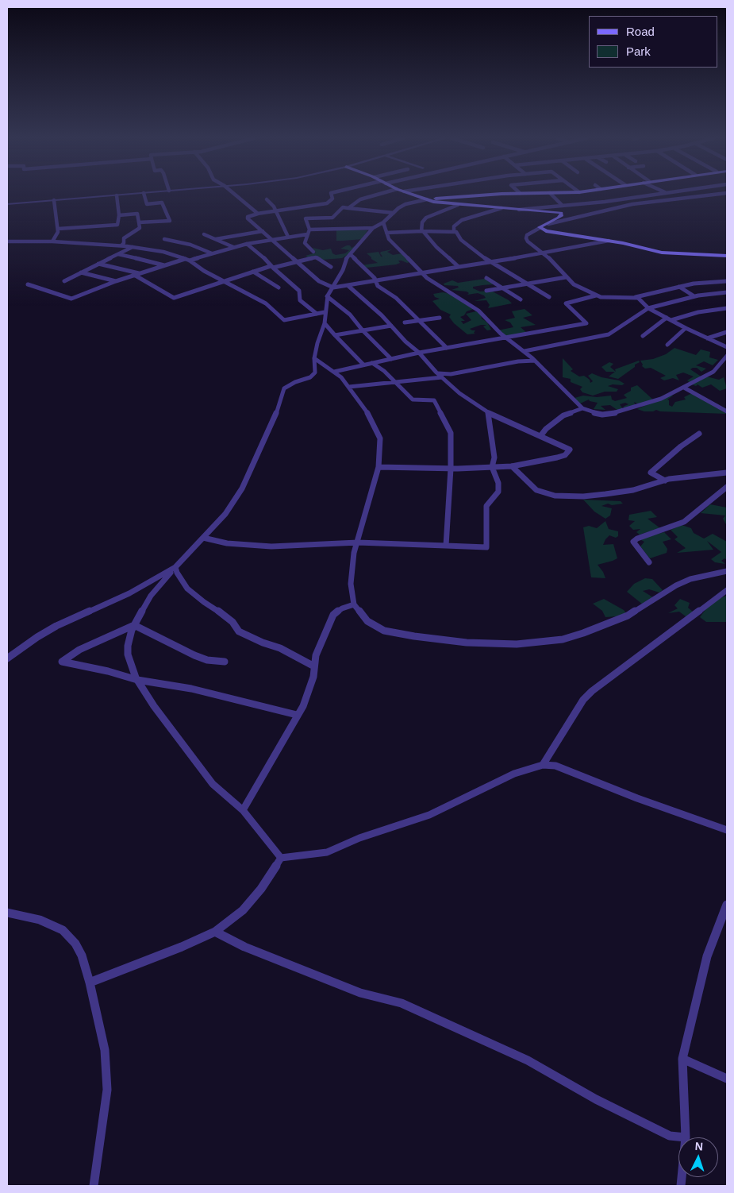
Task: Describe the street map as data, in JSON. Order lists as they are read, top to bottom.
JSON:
{
  "legend": ["Road", "Park"],
  "north": "top"
}
